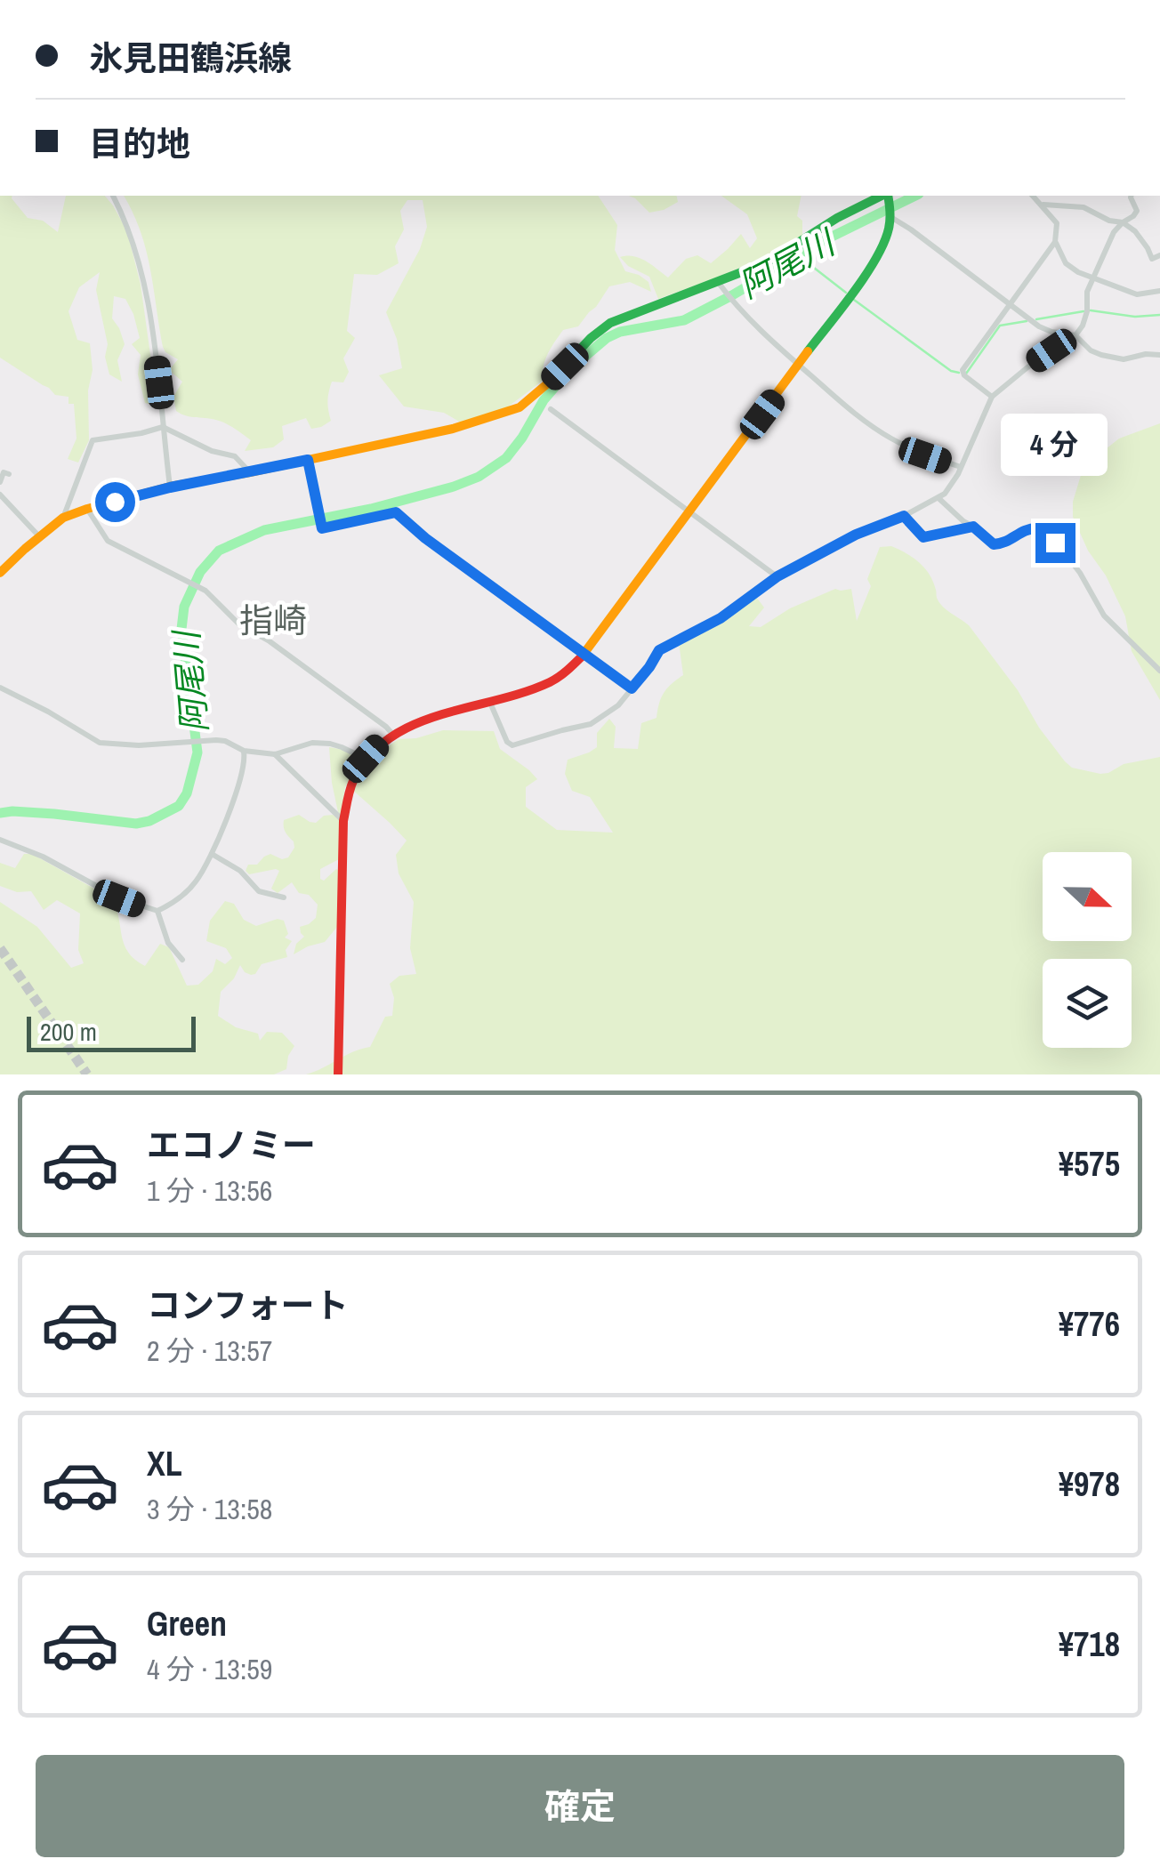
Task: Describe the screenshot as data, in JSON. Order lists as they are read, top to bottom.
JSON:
{
  "districts": ["指崎"],
  "water": ["阿尾川"],
  "scale_bar": "200 m",
  "north": "right",
  "page": {
    "banner": ["氷見田鶴浜線", "目的地"],
    "bubble": "4 分",
    "scale": "200 m",
    "list": [
      {
        "name": "エコノミー",
        "note": "1 分 · 13:56",
        "value": "¥575"
      },
      {
        "name": "コンフォート",
        "note": "2 分 · 13:57",
        "value": "¥776"
      },
      {
        "name": "XL",
        "note": "3 分 · 13:58",
        "value": "¥978"
      },
      {
        "name": "Green",
        "note": "4 分 · 13:59",
        "value": "¥718"
      }
    ],
    "buttons": "確定"
  }
}
